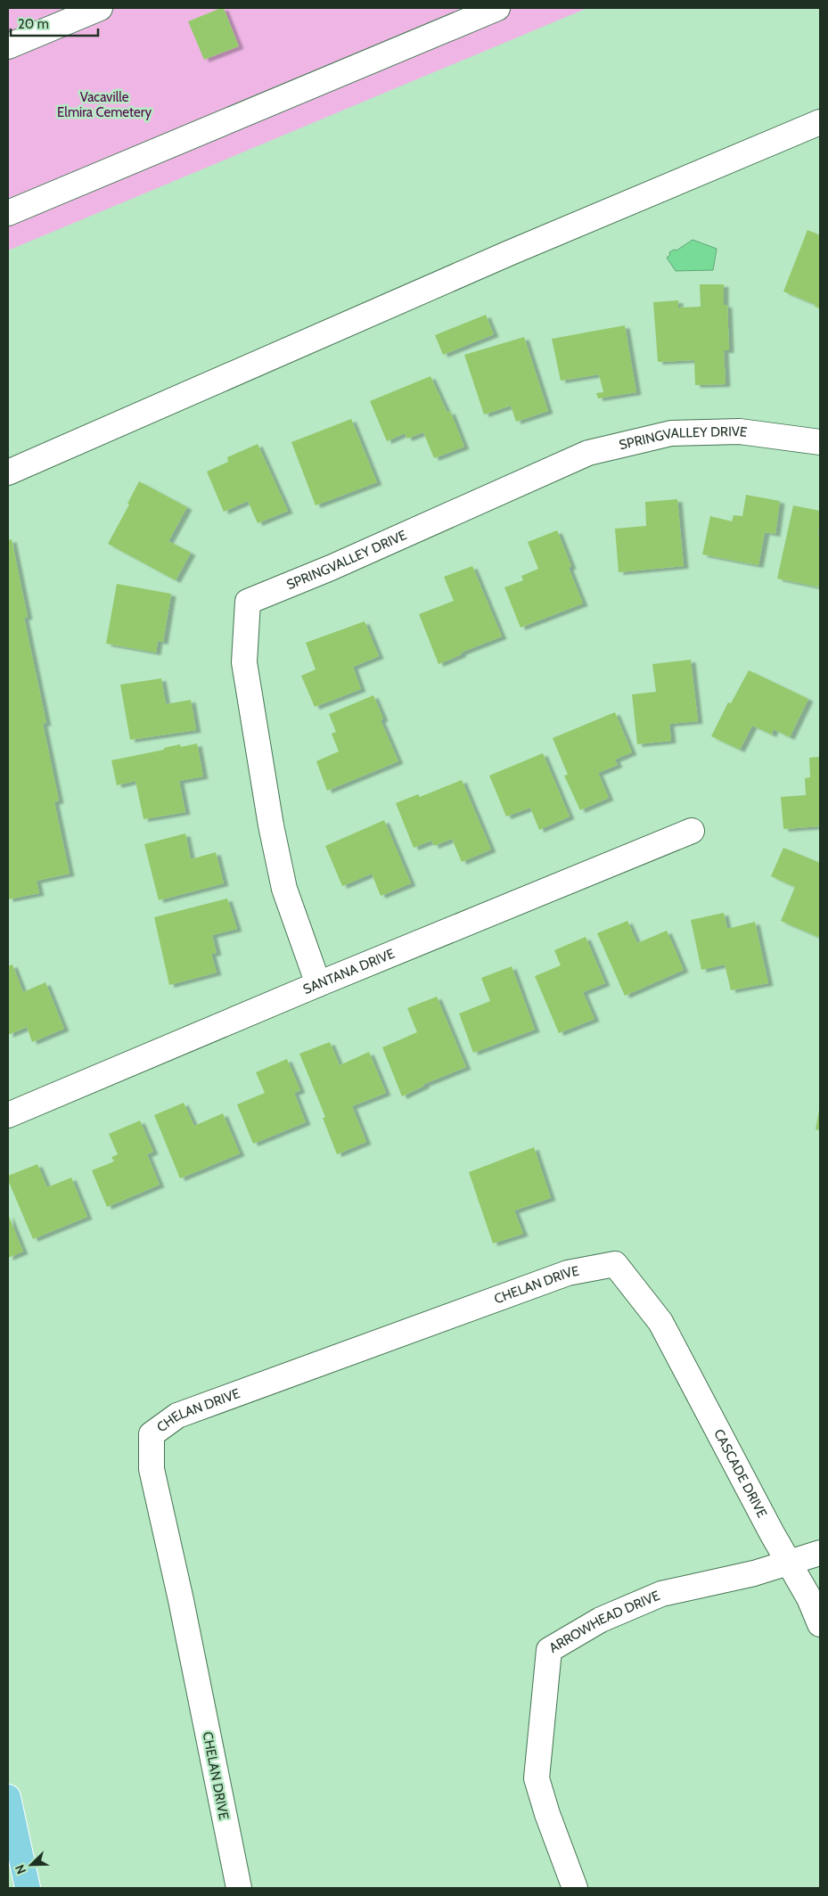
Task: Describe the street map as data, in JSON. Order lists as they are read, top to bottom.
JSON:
{
  "streets": {
    "street": [
      "SPRINGVALLEY DRIVE",
      "SANTANA DRIVE",
      "CHELAN DRIVE",
      "CASCADE DRIVE",
      "ARROWHEAD DRIVE"
    ]
  },
  "crossings": [
    ["SPRINGVALLEY DRIVE", "SANTANA DRIVE"],
    ["CHELAN DRIVE", "CASCADE DRIVE"],
    ["CASCADE DRIVE", "ARROWHEAD DRIVE"]
  ],
  "parks": ["Vacaville Elmira Cemetery"],
  "scale_bar": "20 m",
  "north": "bottom left"
}
